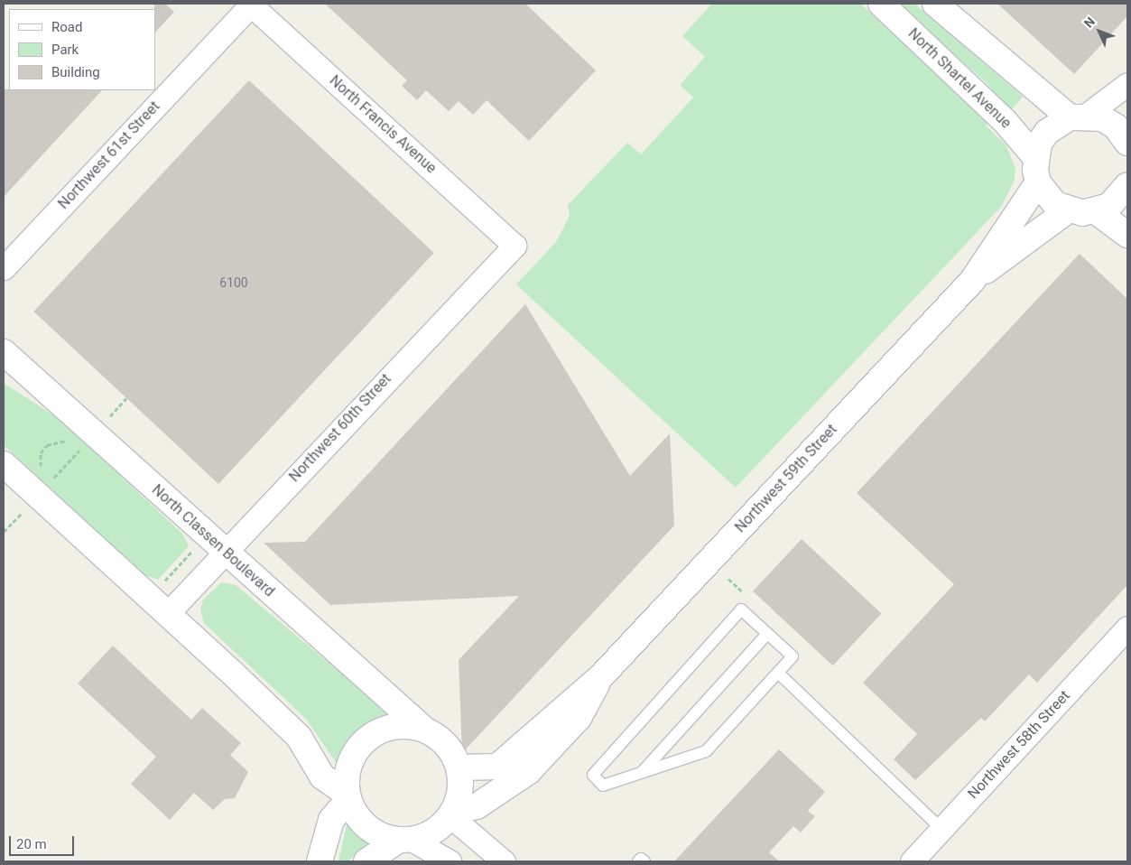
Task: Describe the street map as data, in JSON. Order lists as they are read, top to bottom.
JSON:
{
  "streets": {
    "street": [
      "North Shartel Avenue",
      "North Francis Avenue",
      "Northwest 61st Street",
      "Northwest 60th Street",
      "Northwest 59th Street",
      "North Classen Boulevard",
      "Northwest 58th Street"
    ]
  },
  "crossings": [
    ["North Francis Avenue", "Northwest 61st Street"],
    ["North Francis Avenue", "Northwest 60th Street"],
    ["Northwest 60th Street", "North Classen Boulevard"],
    ["Northwest 59th Street", "North Classen Boulevard"]
  ],
  "house_numbers": ["6100"],
  "legend": ["Road", "Park", "Building"],
  "scale_bar": "20 m",
  "north": "top left"
}
